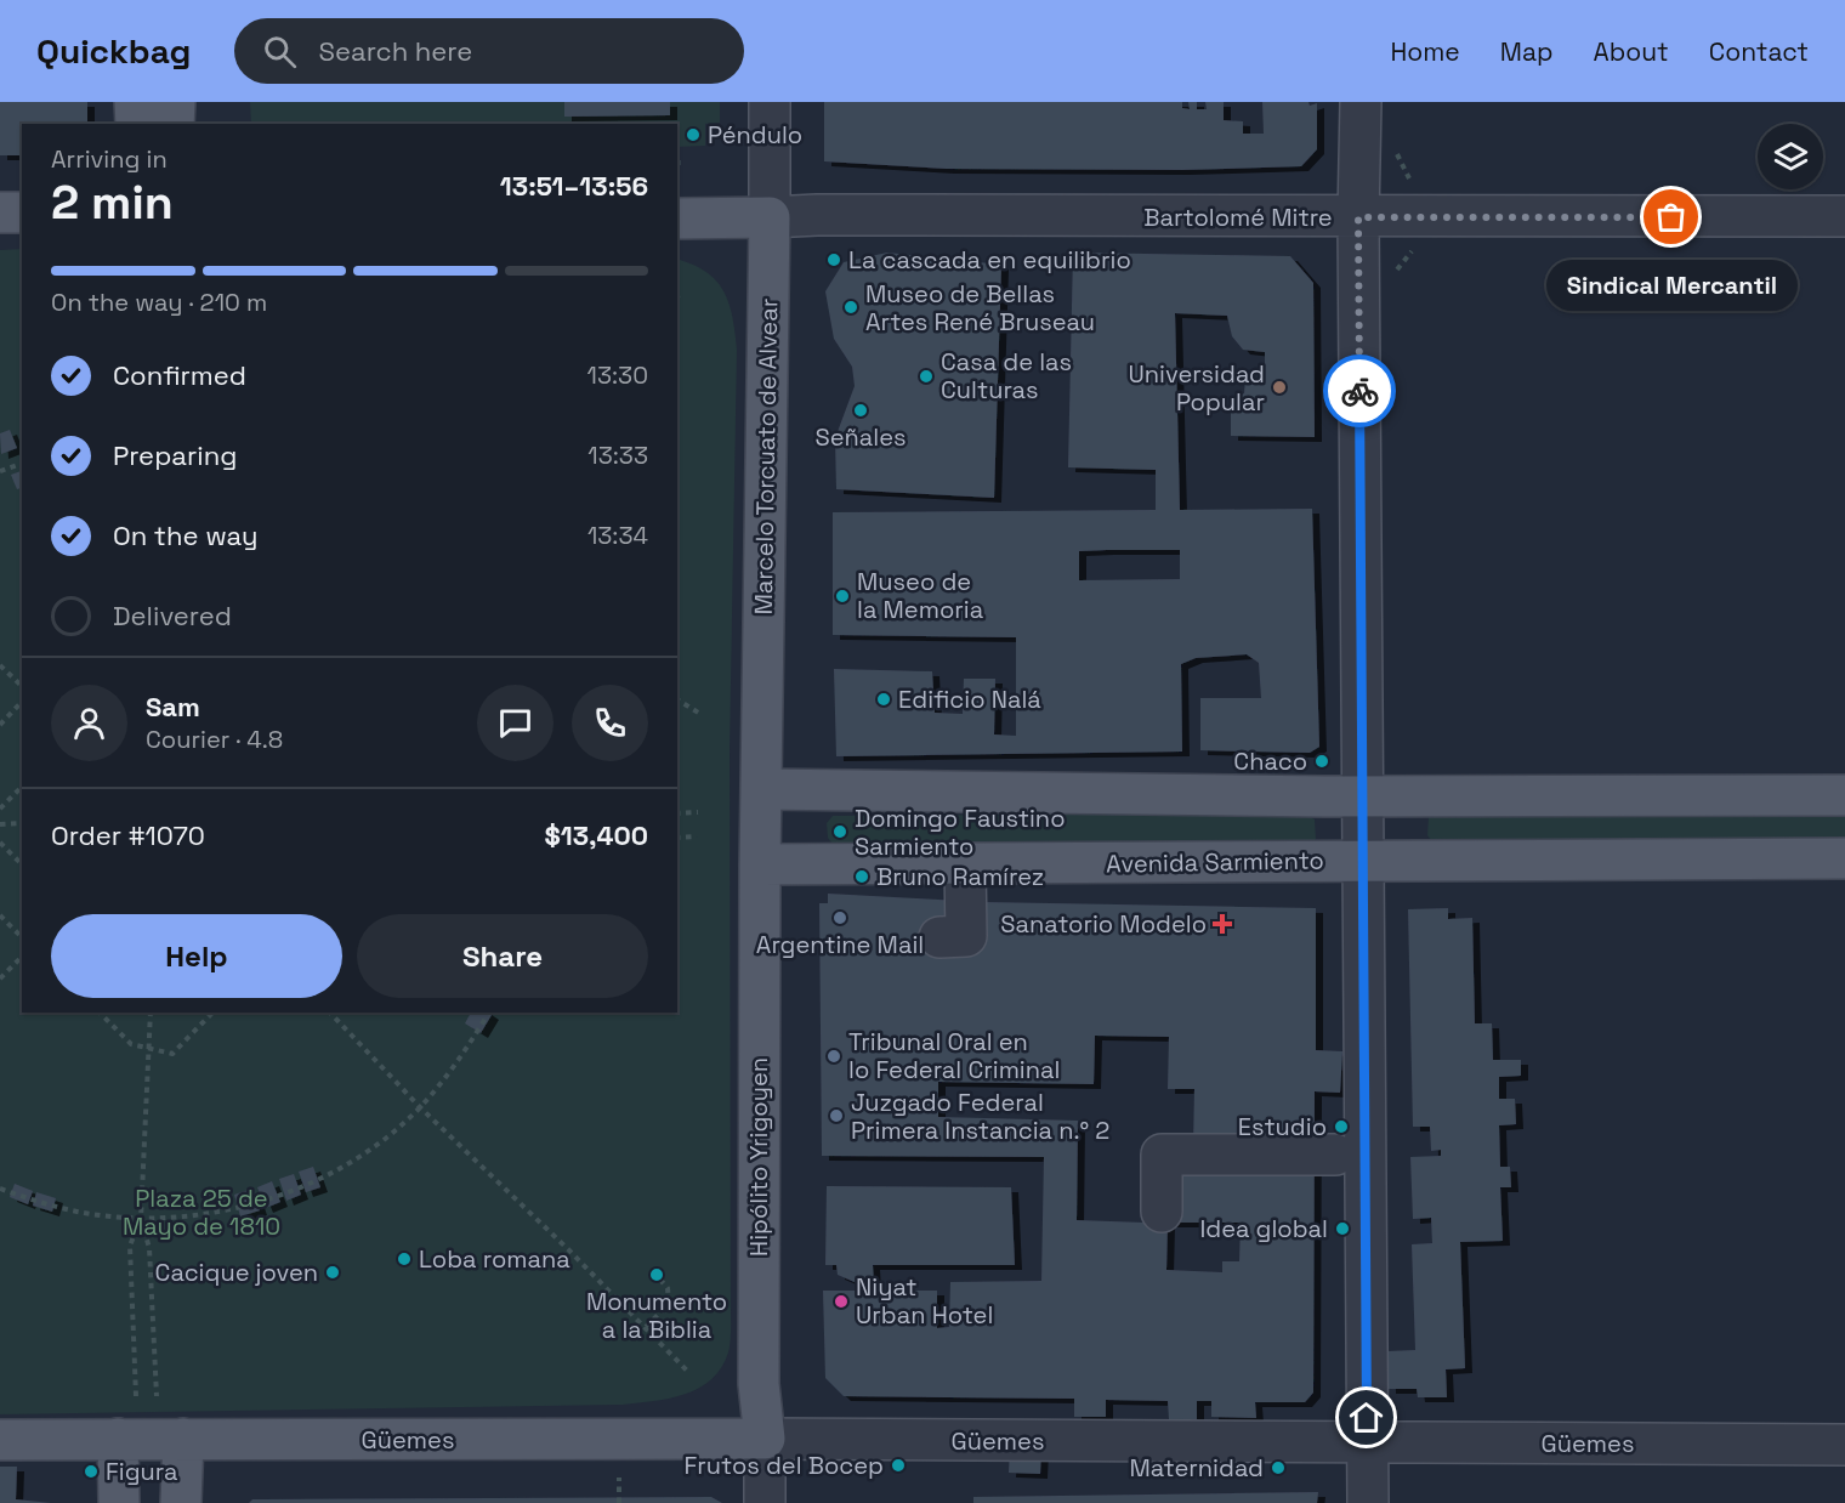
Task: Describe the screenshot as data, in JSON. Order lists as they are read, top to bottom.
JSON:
{
  "streets": {
    "main road": [
      "Bartolomé Mitre",
      "Marcelo Torcuato de Alvear",
      "Avenida Sarmiento",
      "Hipólito Yrigoyen",
      "Güemes"
    ]
  },
  "crossings": [
    ["Bartolomé Mitre", "Marcelo Torcuato de Alvear"],
    ["Marcelo Torcuato de Alvear", "Hipólito Yrigoyen"],
    ["Avenida Sarmiento", "Hipólito Yrigoyen"],
    ["Hipólito Yrigoyen", "Güemes"]
  ],
  "parks": ["Plaza 25 de Mayo de 1810"],
  "places": {
    "other": [
      "Péndulo",
      "Sindical Mercantil",
      "La cascada en equilibrio",
      "Museo de Bellas Artes René Bruseau",
      "Casa de las Culturas",
      "Universidad Popular",
      "Señales",
      "Museo de la Memoria",
      "Edificio Nalá",
      "Chaco",
      "Domingo Faustino Sarmiento",
      "Bruno Ramírez",
      "Argentine Mail",
      "Tribunal Oral en lo Federal Criminal",
      "Juzgado Federal Primera Instancia n.° 2",
      "Estudio",
      "Idea global",
      "Loba romana",
      "Cacique joven",
      "Monumento a la Biblia",
      "Niyat Urban Hotel",
      "Frutos del Bocep",
      "Maternidad",
      "Figura"
    ],
    "health": ["Sanatorio Modelo"]
  },
  "page": {
    "header": "Quickbag",
    "search": "Search here",
    "nav": [
      "Home",
      "Map",
      "About",
      "Contact"
    ],
    "heading": ["2 min", "Arriving in", "13:51–13:56"],
    "panel": [
      "Sam",
      "Courier · 4.8",
      "Order #1070",
      "$13,400"
    ],
    "bar": "On the way · 210 m",
    "bubble": "Sindical Mercantil",
    "list": [
      ["Confirmed", "13:30"],
      ["Preparing", "13:33"],
      ["On the way", "13:34"],
      "Delivered"
    ],
    "buttons": ["Help", "Share"]
  }
}
